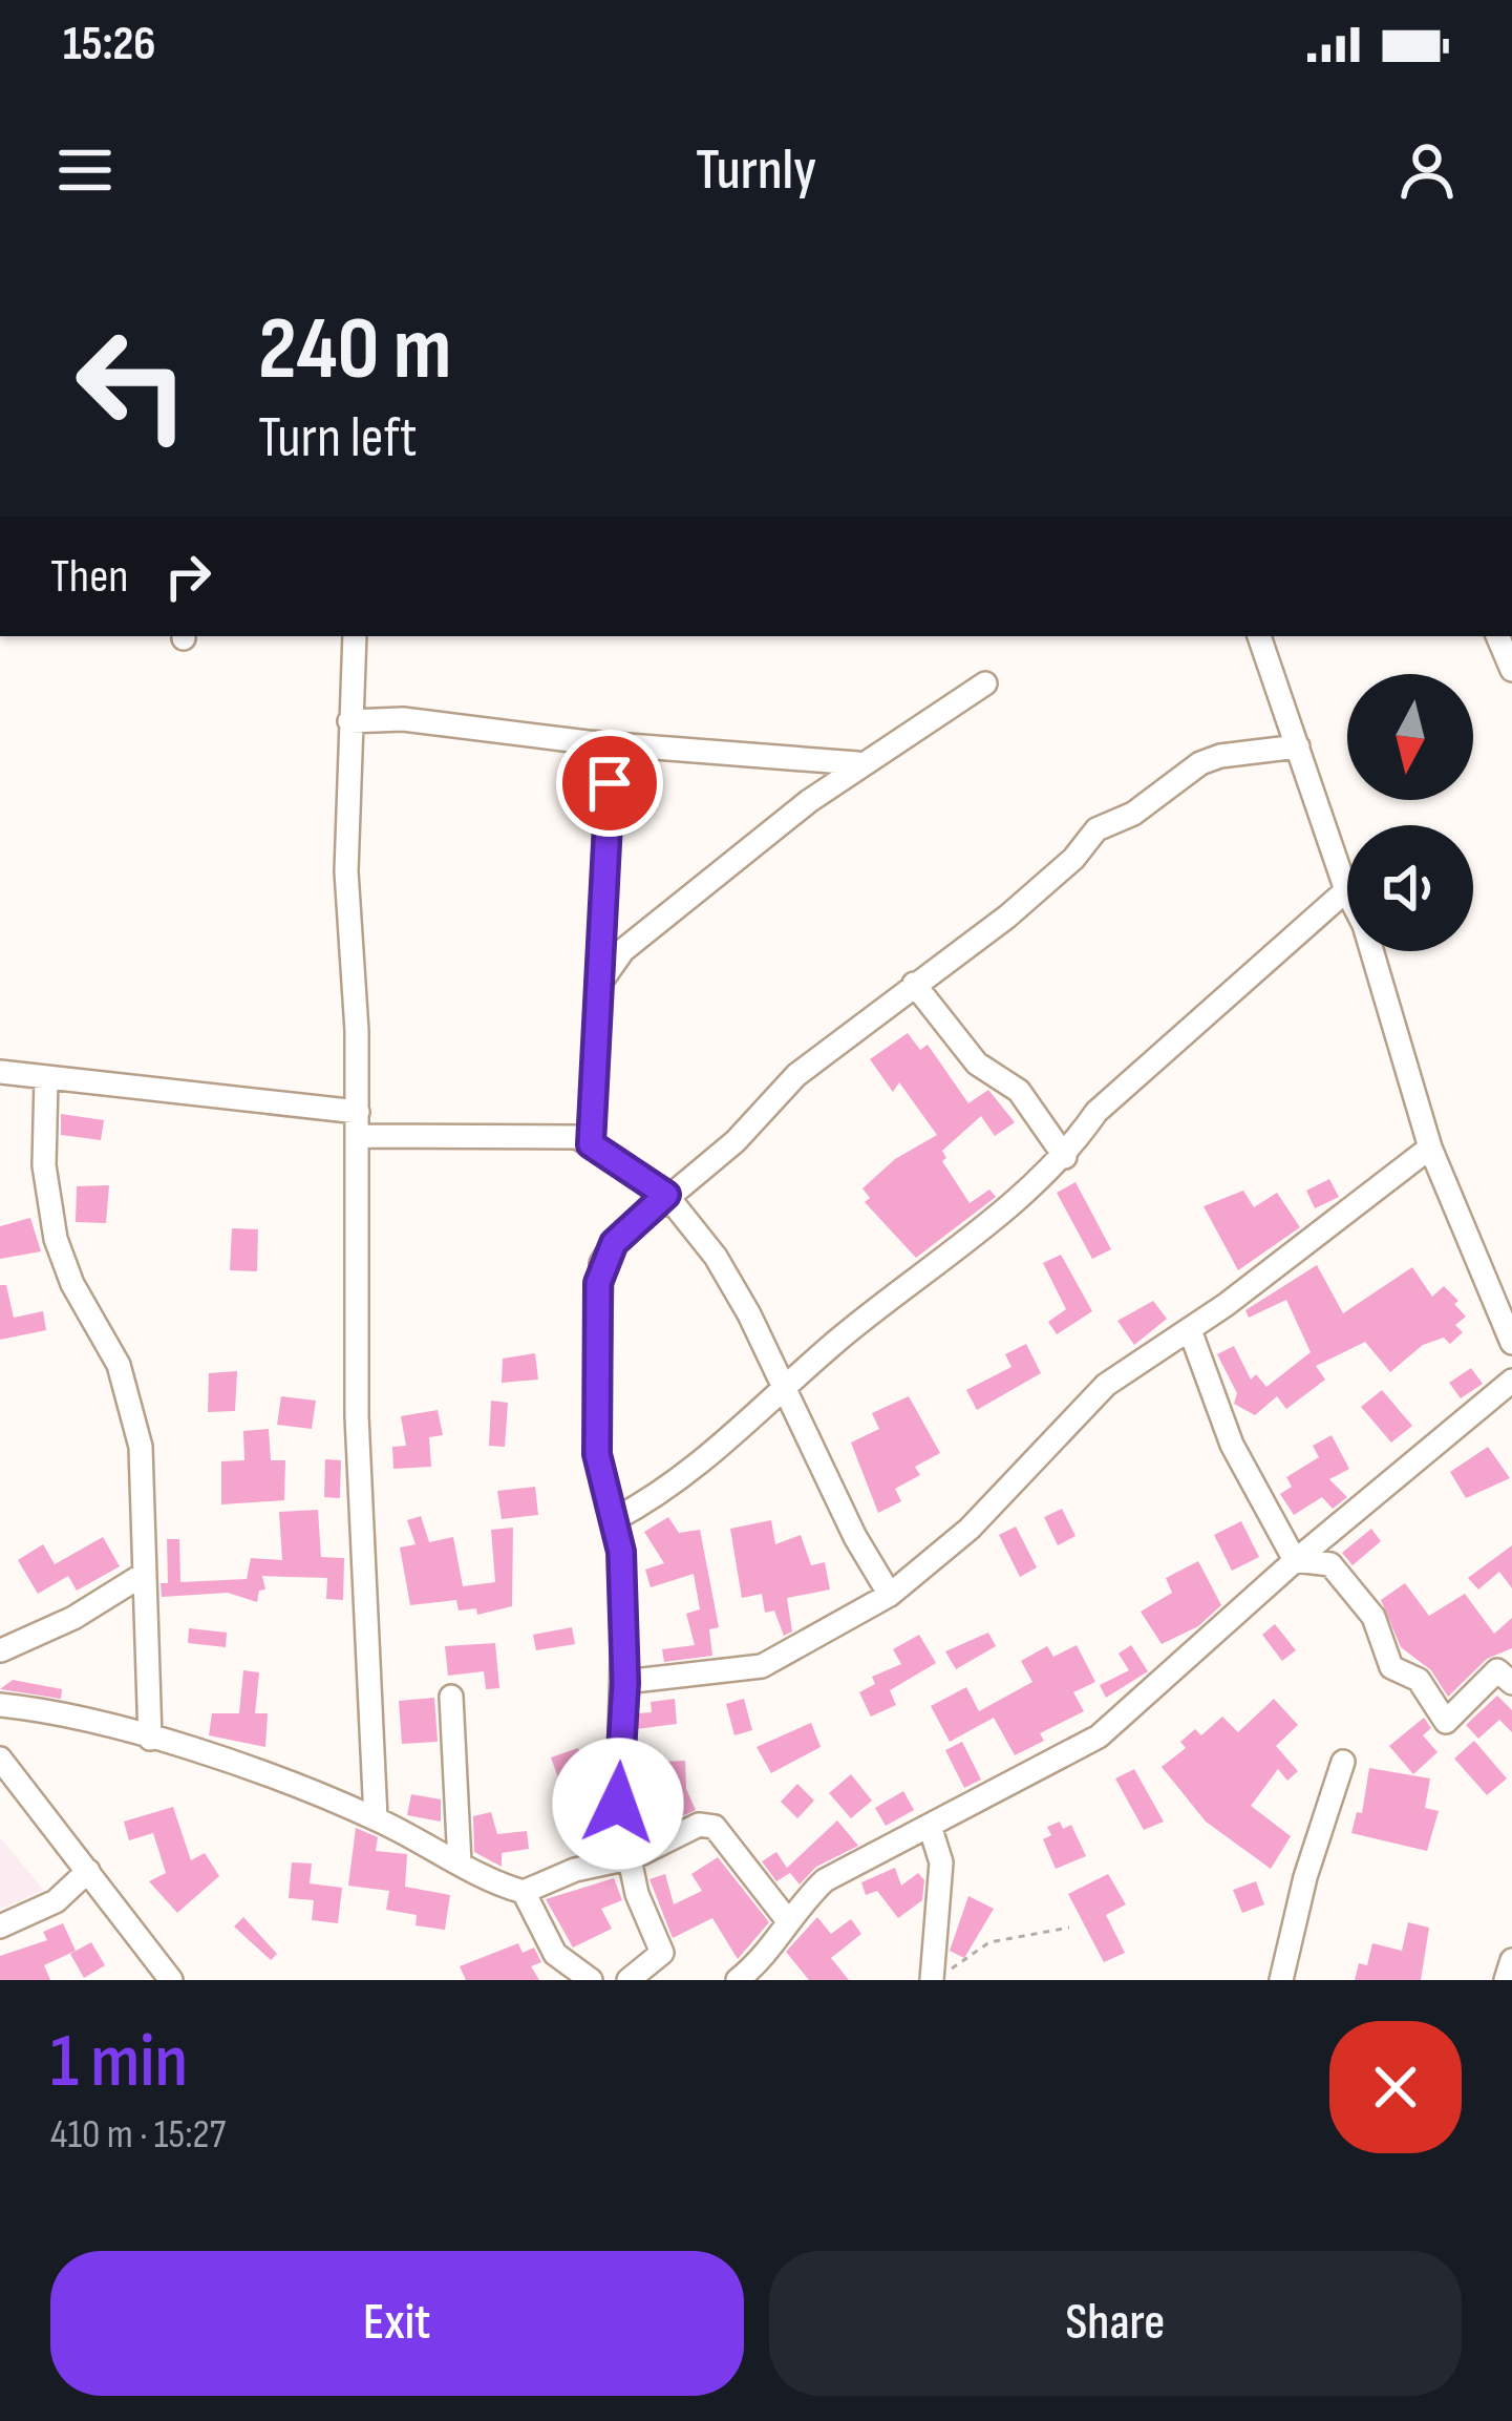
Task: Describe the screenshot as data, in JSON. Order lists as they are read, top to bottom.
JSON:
{
  "north": "bottom",
  "page": {
    "status": "15:26",
    "header": "Turnly",
    "turn": ["240 m", "Turn left"],
    "then": "Then",
    "heading": ["1 min", "410 m · 15:27"],
    "buttons": ["Exit", "Share"]
  }
}
